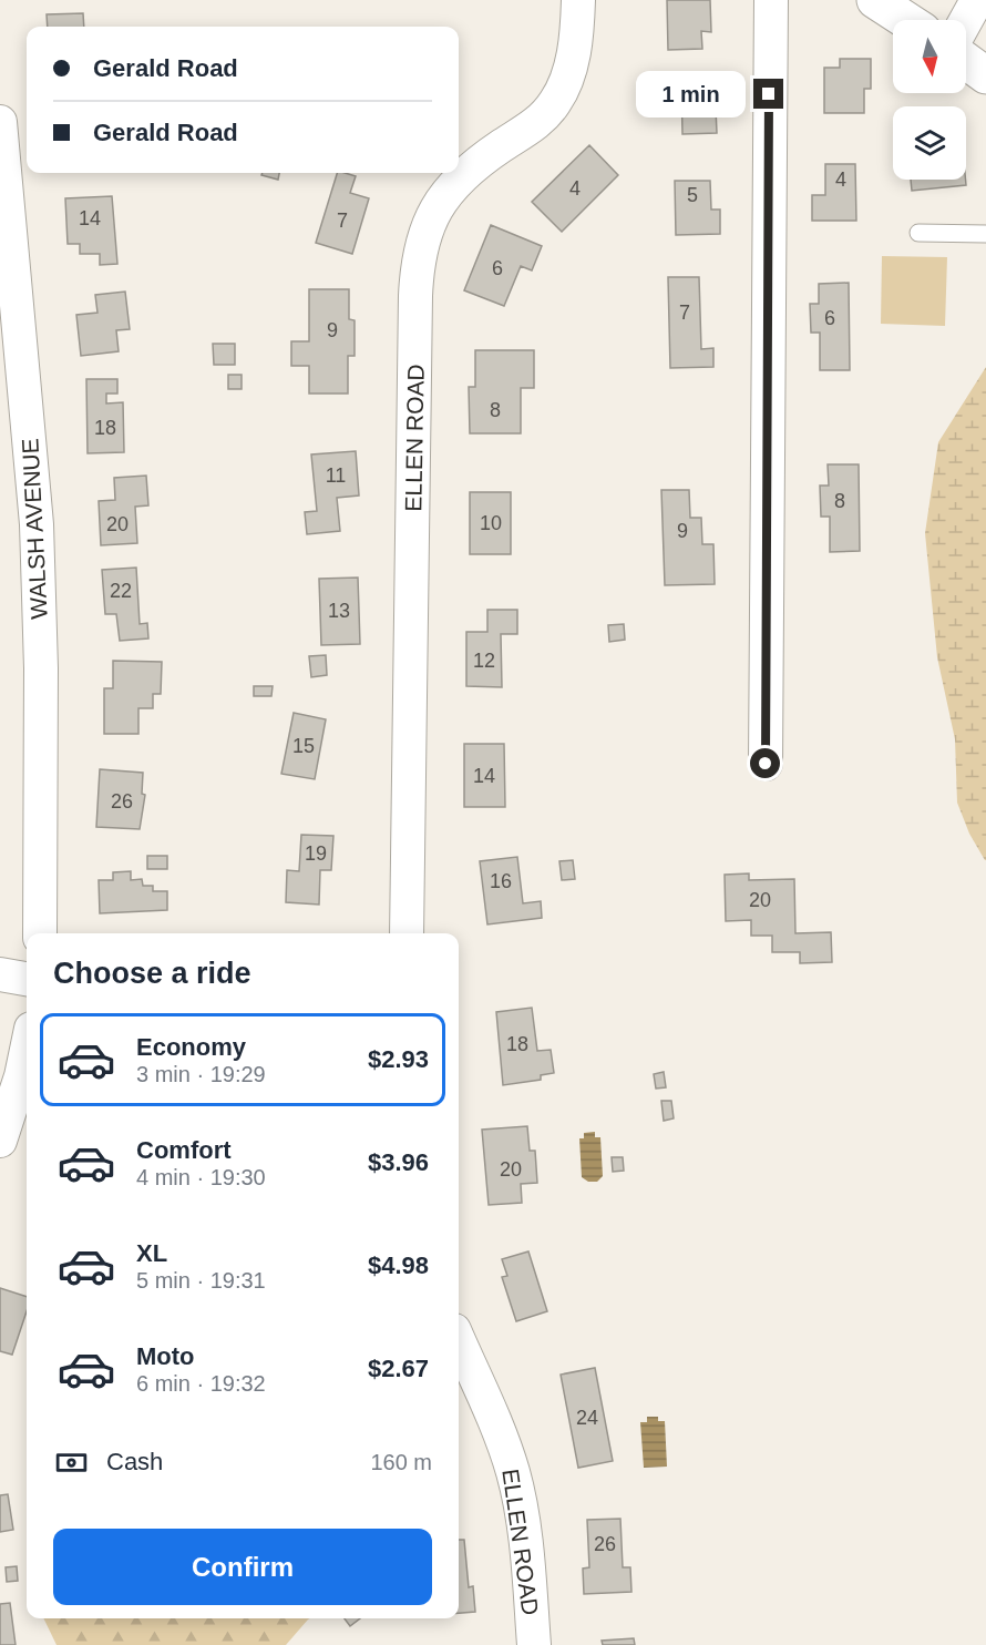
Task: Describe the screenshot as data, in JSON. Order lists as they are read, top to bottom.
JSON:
{
  "streets": {
    "street": ["ELLEN ROAD", "WALSH AVENUE"]
  },
  "house_numbers": [
    "4",
    "4",
    "5",
    "14",
    "7",
    "6",
    "7",
    "6",
    "9",
    "8",
    "18",
    "11",
    "8",
    "10",
    "20",
    "9",
    "22",
    "13",
    "12",
    "15",
    "14",
    "26",
    "19",
    "16",
    "20",
    "18",
    "20",
    "24",
    "26"
  ],
  "north": "bottom",
  "page": {
    "banner": ["Gerald Road", "Gerald Road"],
    "bubble": "1 min",
    "heading": "Choose a ride",
    "list": [
      {
        "name": "Economy",
        "note": "3 min · 19:29",
        "value": "$2.93"
      },
      {
        "name": "Comfort",
        "note": "4 min · 19:30",
        "value": "$3.96"
      },
      {
        "name": "XL",
        "note": "5 min · 19:31",
        "value": "$4.98"
      },
      {
        "name": "Moto",
        "note": "6 min · 19:32",
        "value": "$2.67"
      }
    ],
    "pay": ["Cash", "160 m"],
    "buttons": "Confirm"
  }
}
